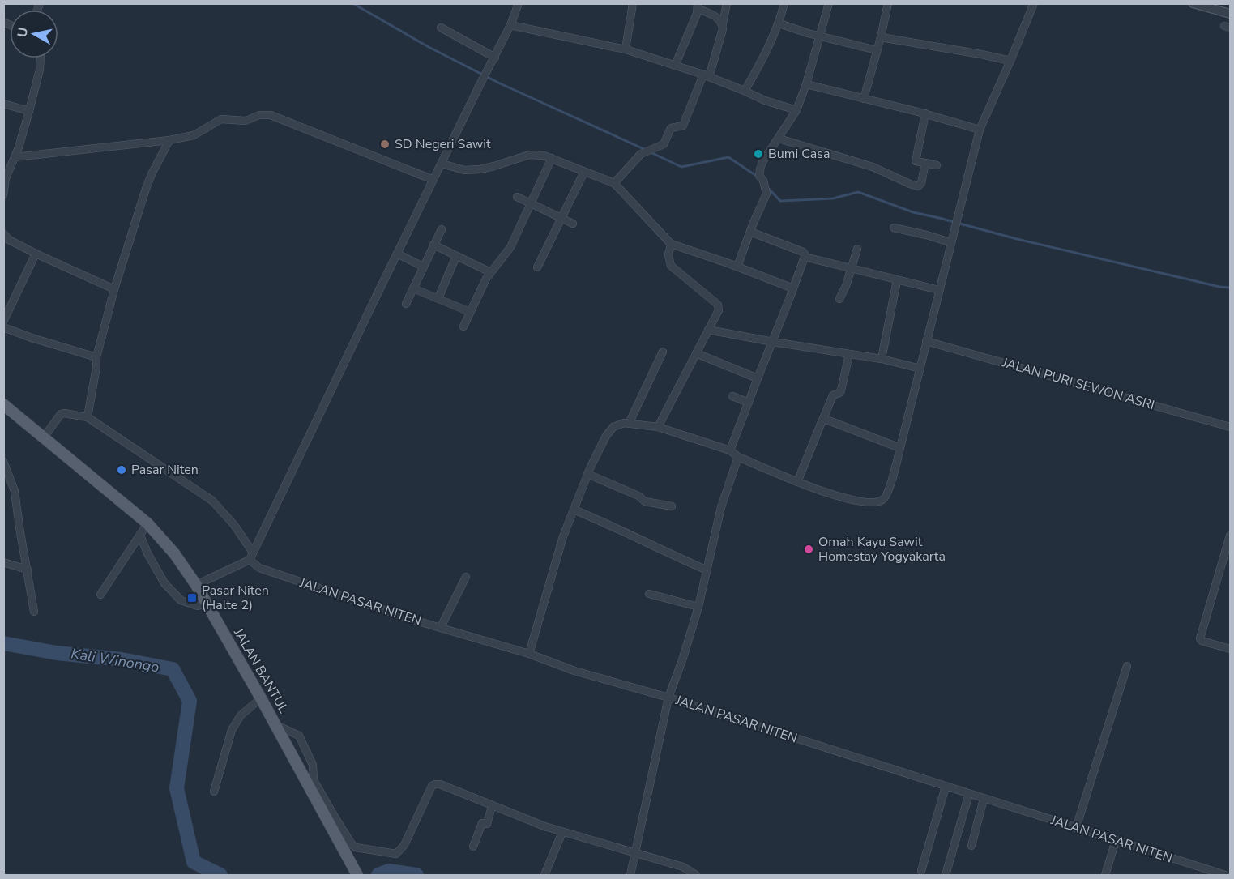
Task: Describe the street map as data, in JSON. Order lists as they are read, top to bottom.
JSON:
{
  "streets": {
    "main road": ["JALAN BANTUL"],
    "street": ["JALAN PURI SEWON ASRI", "JALAN PASAR NITEN"]
  },
  "water": ["Kali Winongo"],
  "places": {
    "other": [
      "SD Negeri Sawit",
      "Bumi Casa",
      "Pasar Niten",
      "Omah Kayu Sawit Homestay Yogyakarta"
    ],
    "transit": ["Pasar Niten (Halte 2)"]
  },
  "north": "left"
}
